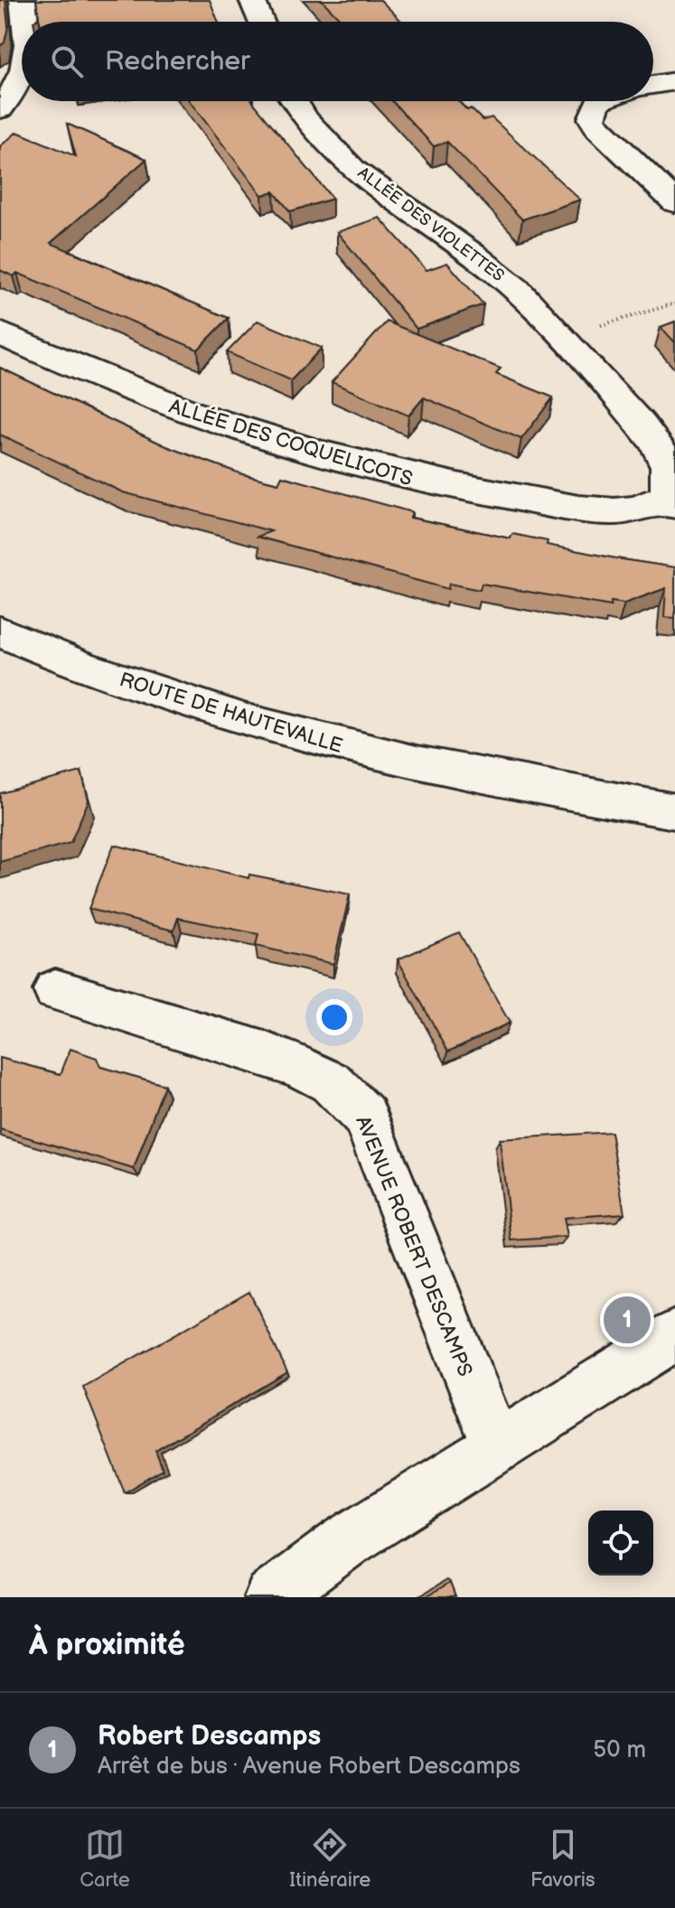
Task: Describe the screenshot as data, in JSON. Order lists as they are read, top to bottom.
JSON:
{
  "streets": {
    "street": [
      "ALLÉE DES VIOLETTES",
      "ALLÉE DES COQUELICOTS",
      "ROUTE DE HAUTEVALLE",
      "AVENUE ROBERT DESCAMPS"
    ]
  },
  "crossings": [
    ["ALLÉE DES VIOLETTES", "ALLÉE DES COQUELICOTS"]
  ],
  "page": {
    "search": "Rechercher",
    "pins": "1",
    "heading": "À proximité",
    "list": [
      {
        "mark": "1",
        "name": "Robert Descamps",
        "note": "Arrêt de bus · Avenue Robert Descamps",
        "value": "50 m"
      }
    ],
    "nav": ["Carte", "Itinéraire", "Favoris"]
  }
}
